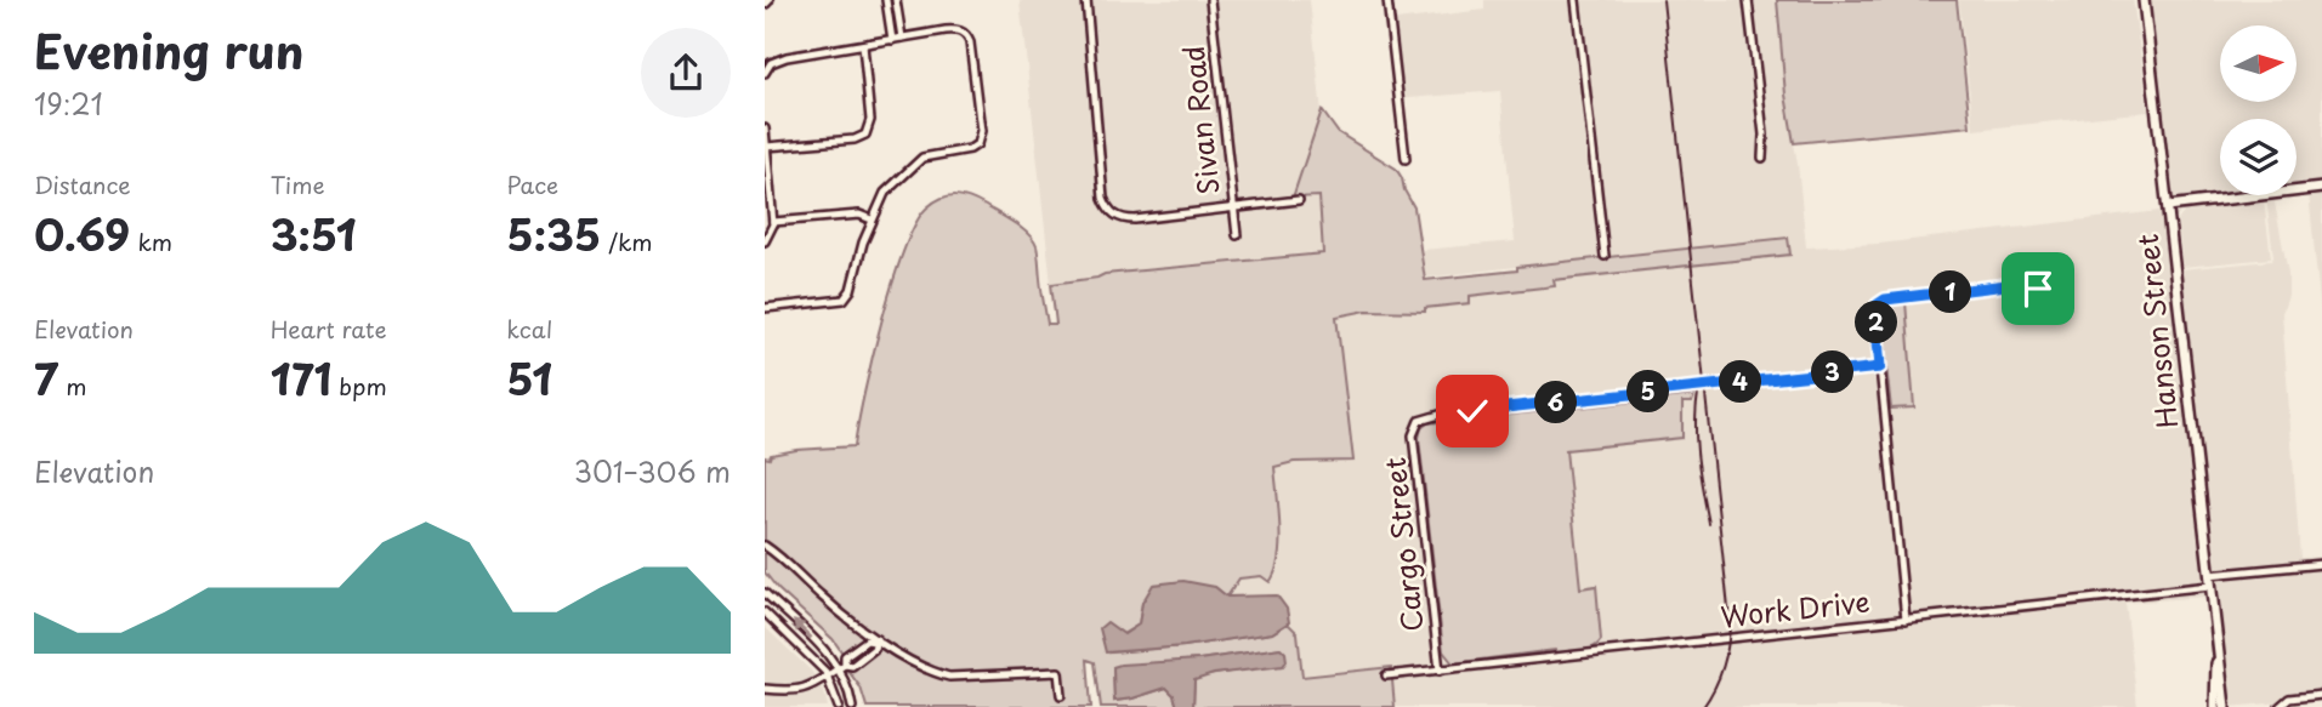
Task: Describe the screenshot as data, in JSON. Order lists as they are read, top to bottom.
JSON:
{
  "streets": {
    "street": [
      "Sivan Road",
      "Hanson Street",
      "Cargo Street",
      "Work Drive"
    ]
  },
  "crossings": [
    ["Hanson Street", "Work Drive"],
    ["Cargo Street", "Work Drive"]
  ],
  "north": "right",
  "page": {
    "heading": ["Evening run", "19:21"],
    "stats": [
      ["Distance", "0.69 km"],
      ["Time", "3:51"],
      ["Pace", "5:35 /km"],
      ["Elevation", "7 m"],
      ["Heart rate", "171 bpm"],
      ["kcal", "51"]
    ],
    "pins": [
      "1",
      "2",
      "3",
      "4",
      "5",
      "6"
    ],
    "chart": ["Elevation", "301–306 m"]
  }
}
